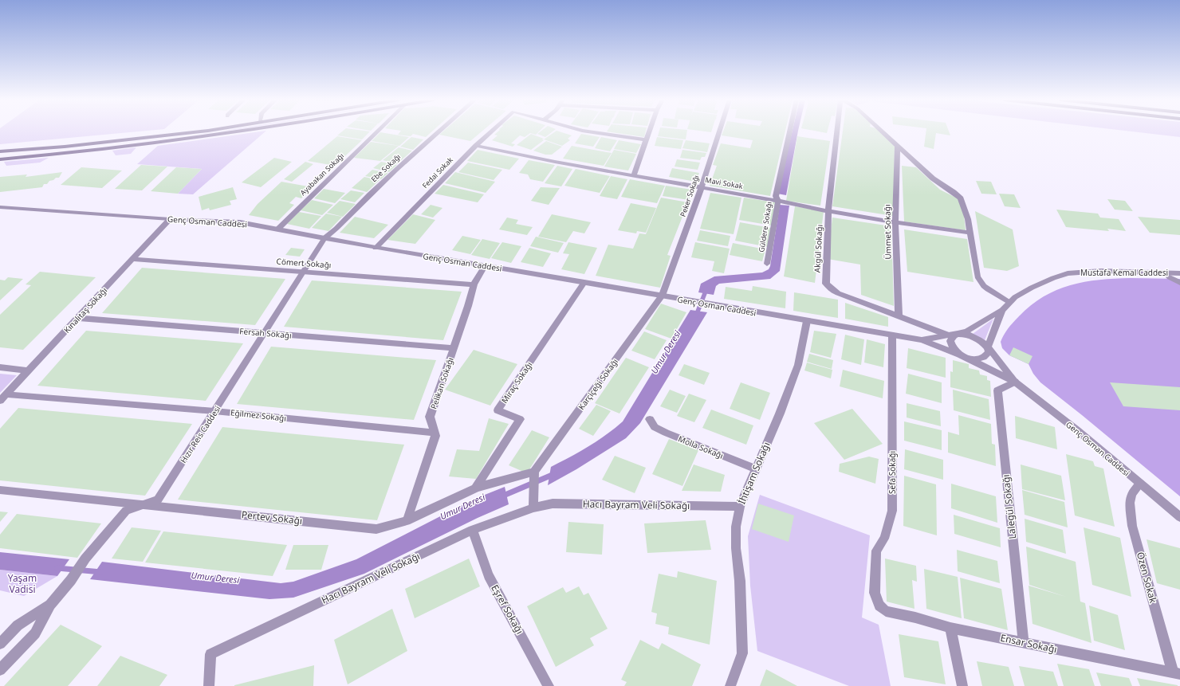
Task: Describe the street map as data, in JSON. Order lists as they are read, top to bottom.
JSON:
{
  "streets": {
    "street": [
      "Ebe Sokağı",
      "Fedai Sokak",
      "Ayabakan Sokağı",
      "Mavi Sokak",
      "Peker Sokağı",
      "Genç Osman Caddesi",
      "Güldere Sokağı",
      "Ümmet Sokağı",
      "Akgül Sokağı",
      "Cömert Sokağı",
      "Mustafa Kemal Caddesi",
      "Kınalıtaş Sokağı",
      "Fersah Sokağı",
      "Miraç Sokağı",
      "Pelikan Sokağı",
      "Karçiçeği Sokağı",
      "Eğilmez Sokağı",
      "Hızır Reis Caddesi",
      "Molla Sokağı",
      "Sefa Sokağı",
      "İhtişam Sokağı",
      "Hacı Bayram Veli Sokağı",
      "Lalegül Sokağı",
      "Pertev Sokağı",
      "Özen Sokak",
      "Eşref Sokağı",
      "Ensar Sokağı"
    ]
  },
  "crossings": [
    ["Ebe Sokağı", "Genç Osman Caddesi"],
    ["Ebe Sokağı", "Hızır Reis Caddesi"],
    ["Fedai Sokak", "Mavi Sokak"],
    ["Fedai Sokak", "Genç Osman Caddesi"],
    ["Ayabakan Sokağı", "Genç Osman Caddesi"],
    ["Mavi Sokak", "Peker Sokağı"],
    ["Mavi Sokak", "Güldere Sokağı"],
    ["Mavi Sokak", "Ümmet Sokağı"],
    ["Mavi Sokak", "Akgül Sokağı"],
    ["Peker Sokağı", "Genç Osman Caddesi"],
    ["Peker Sokağı", "Karçiçeği Sokağı"],
    ["Genç Osman Caddesi", "Akgül Sokağı"],
    ["Genç Osman Caddesi", "Mustafa Kemal Caddesi"],
    ["Genç Osman Caddesi", "Kınalıtaş Sokağı"],
    ["Genç Osman Caddesi", "Miraç Sokağı"],
    ["Genç Osman Caddesi", "Pelikan Sokağı"],
    ["Genç Osman Caddesi", "Karçiçeği Sokağı"],
    ["Genç Osman Caddesi", "Hızır Reis Caddesi"],
    ["Genç Osman Caddesi", "Sefa Sokağı"],
    ["Genç Osman Caddesi", "İhtişam Sokağı"],
    ["Genç Osman Caddesi", "Lalegül Sokağı"],
    ["Genç Osman Caddesi", "Özen Sokak"],
    ["Ümmet Sokağı", "Akgül Sokağı"],
    ["Akgül Sokağı", "Mustafa Kemal Caddesi"],
    ["Cömert Sokağı", "Kınalıtaş Sokağı"],
    ["Cömert Sokağı", "Pelikan Sokağı"],
    ["Cömert Sokağı", "Hızır Reis Caddesi"],
    ["Kınalıtaş Sokağı", "Fersah Sokağı"],
    ["Kınalıtaş Sokağı", "Eğilmez Sokağı"],
    ["Fersah Sokağı", "Pelikan Sokağı"],
    ["Fersah Sokağı", "Hızır Reis Caddesi"],
    ["Miraç Sokağı", "Pertev Sokağı"],
    ["Pelikan Sokağı", "Eğilmez Sokağı"],
    ["Pelikan Sokağı", "Pertev Sokağı"],
    ["Karçiçeği Sokağı", "Pertev Sokağı"],
    ["Eğilmez Sokağı", "Hızır Reis Caddesi"],
    ["Hızır Reis Caddesi", "Pertev Sokağı"],
    ["Molla Sokağı", "İhtişam Sokağı"],
    ["Sefa Sokağı", "Ensar Sokağı"],
    ["İhtişam Sokağı", "Hacı Bayram Veli Sokağı"],
    ["Hacı Bayram Veli Sokağı", "Eşref Sokağı"],
    ["Lalegül Sokağı", "Ensar Sokağı"],
    ["Özen Sokak", "Ensar Sokağı"]
  ],
  "water": ["Umur Deresi"],
  "parks": ["Yaşam Vadisi"]
}
